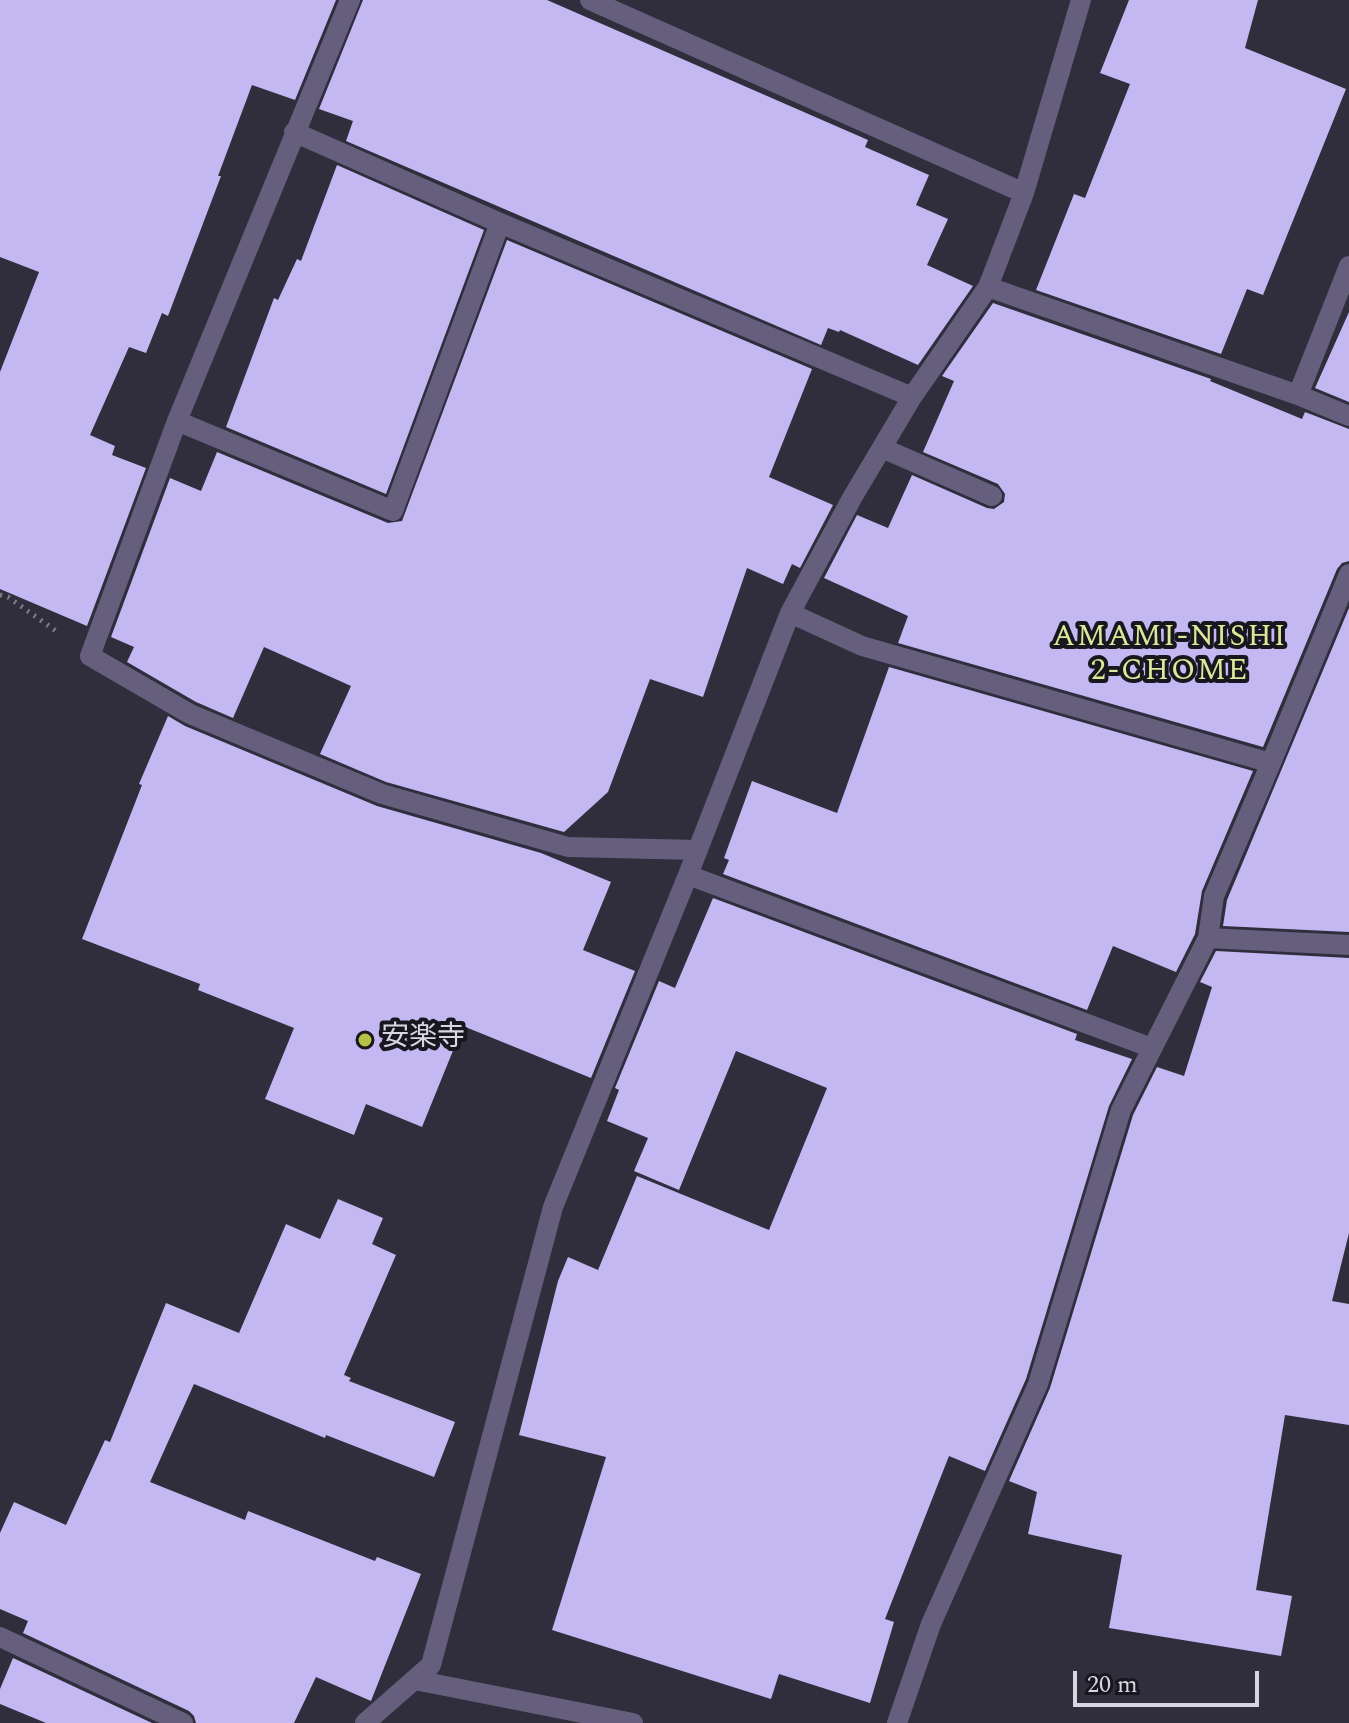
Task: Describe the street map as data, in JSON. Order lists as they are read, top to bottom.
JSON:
{
  "districts": ["AMAMI-NISHI 2-CHOME"],
  "places": ["安楽寺"],
  "scale_bar": "20 m"
}
